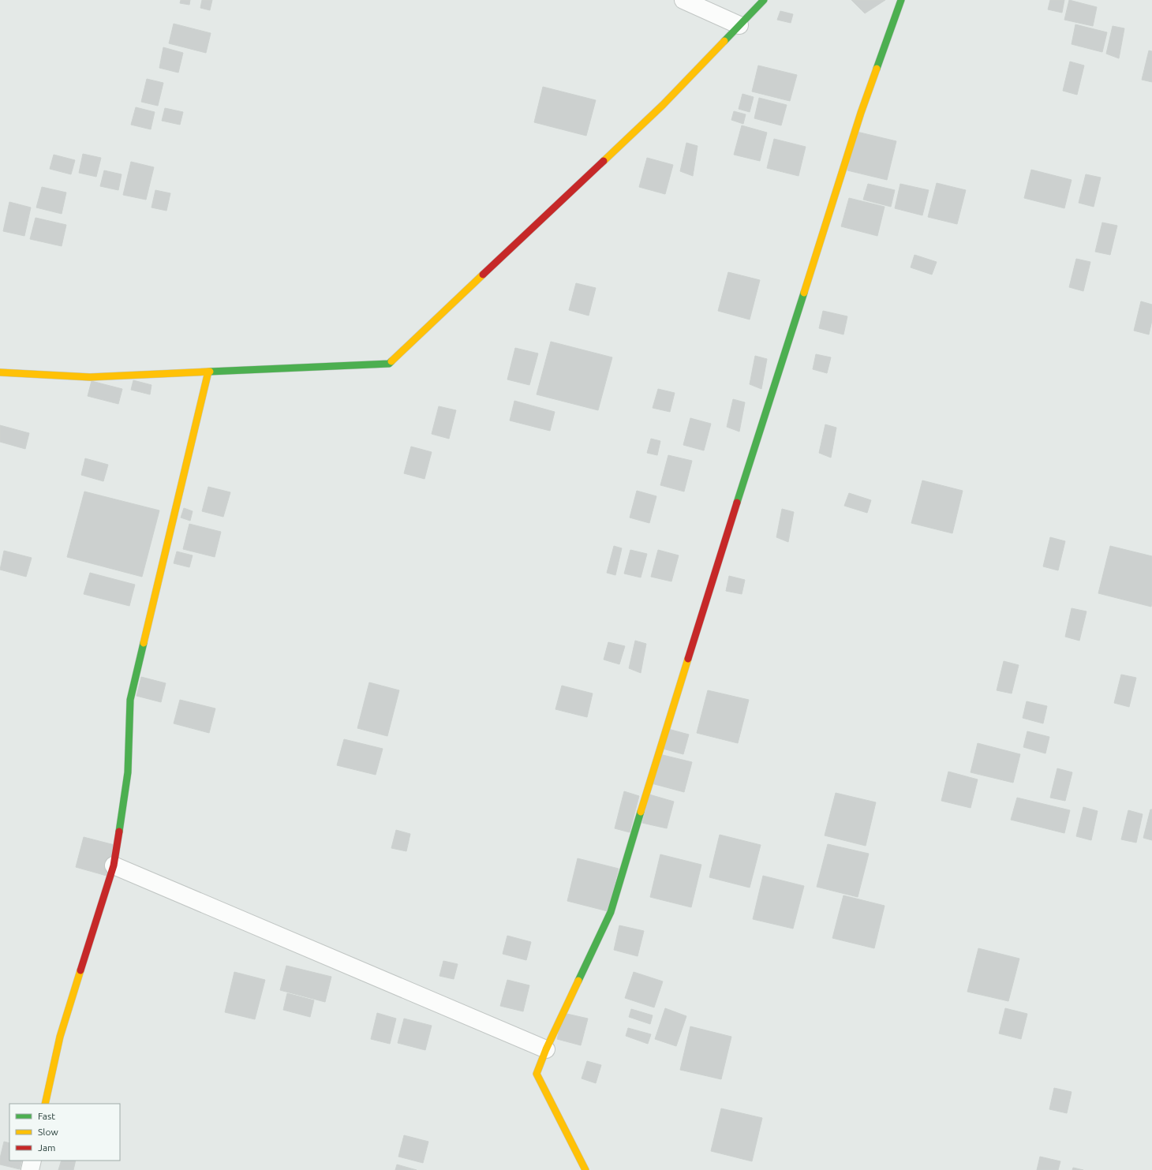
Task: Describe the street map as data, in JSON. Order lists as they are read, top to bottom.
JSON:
{
  "legend": ["Fast", "Slow", "Jam"]
}
